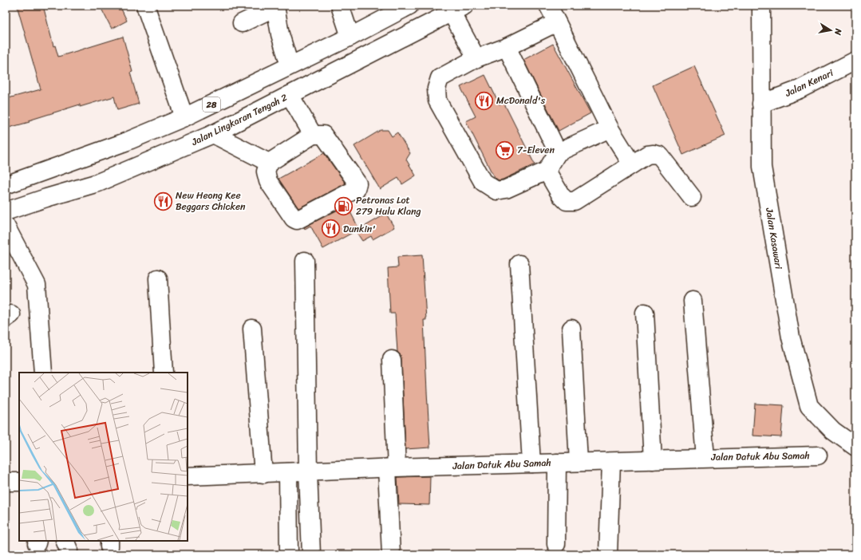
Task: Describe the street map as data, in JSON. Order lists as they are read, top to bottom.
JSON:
{
  "streets": {
    "main road": [
      "Jalan Kenari",
      "28",
      "Jalan Lingkaran Tengah 2",
      "Jalan Kasawari",
      "Jalan Datuk Abu Samah"
    ]
  },
  "crossings": [
    ["Jalan Kenari", "Jalan Kasawari"]
  ],
  "places": {
    "restaurant": ["McDonald's", "New Heong Kee Beggars Chicken", "Dunkin'"],
    "supermarket": ["7-Eleven"],
    "fuel station": ["Petronas Lot 279 Hulu Klang"]
  },
  "north": "right"
}
